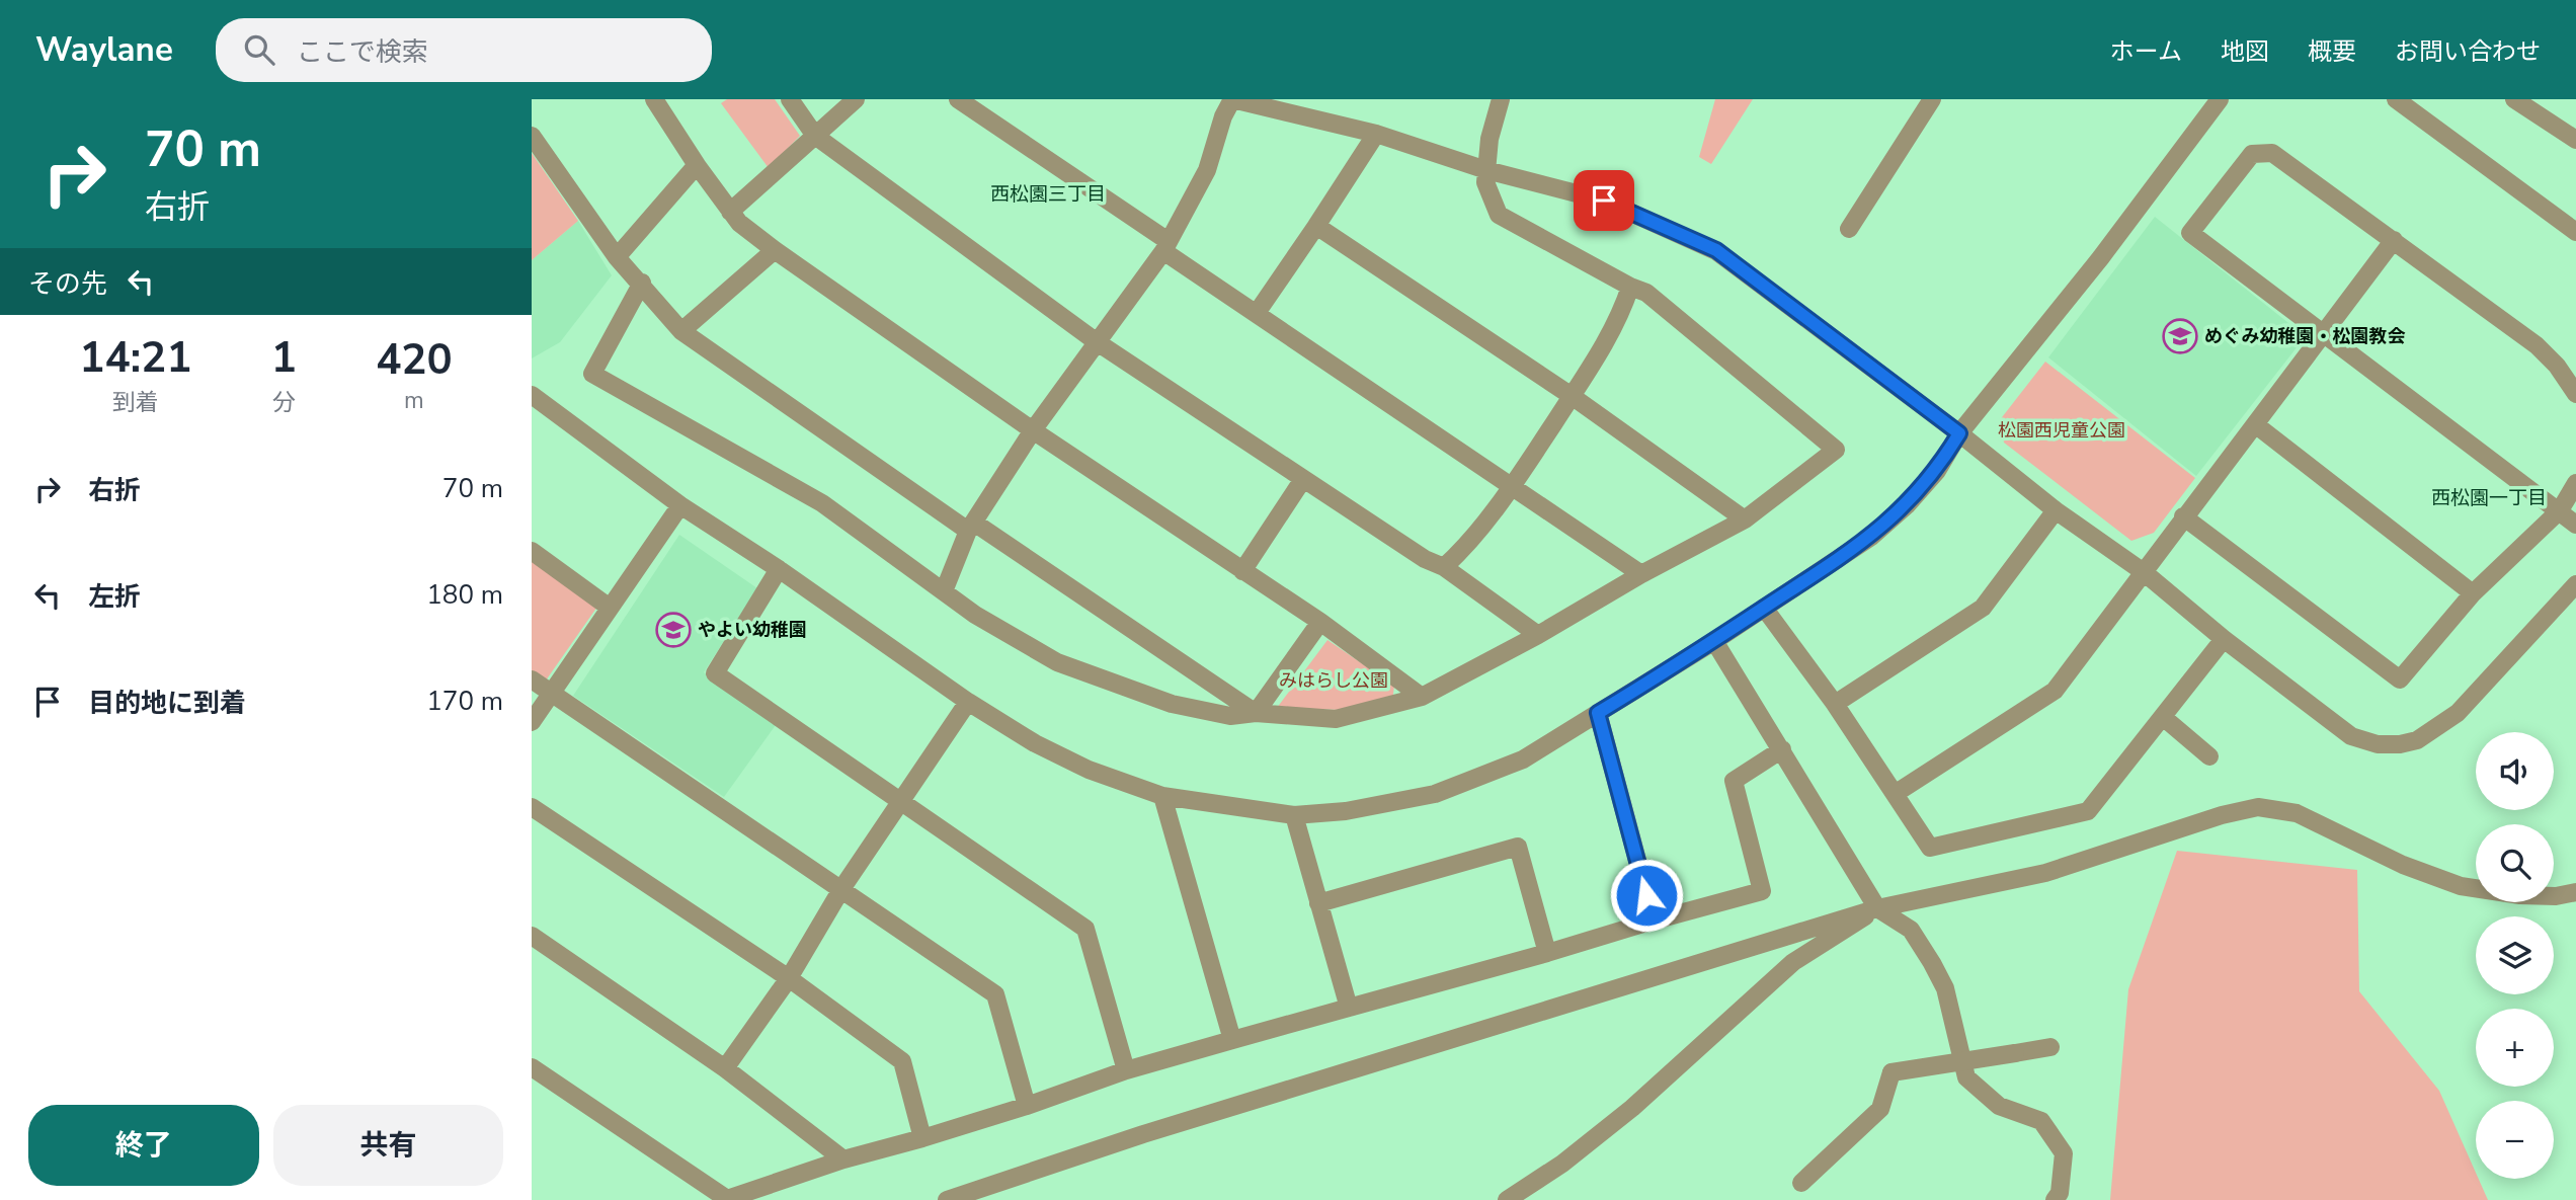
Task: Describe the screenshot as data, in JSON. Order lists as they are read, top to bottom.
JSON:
{
  "districts": ["西松園三丁目", "西松園一丁目"],
  "parks": ["松園西児童公園", "みはらし公園"],
  "places": {
    "school or university": ["めぐみ幼稚園・松園教会", "やよい幼稚園"]
  },
  "page": {
    "header": "Waylane",
    "search": "ここで検索",
    "nav": [
      "ホーム",
      "地図",
      "概要",
      "お問い合わせ"
    ],
    "turn": ["70 m", "右折"],
    "then": "その先",
    "eta": [
      "14:21",
      "到着",
      "1",
      "分",
      "420",
      "m"
    ],
    "list": [
      {
        "name": "右折",
        "value": "70 m"
      },
      {
        "name": "左折",
        "value": "180 m"
      },
      {
        "name": "目的地に到着",
        "value": "170 m"
      }
    ],
    "map_buttons": ["+", "−"],
    "buttons": ["終了", "共有"]
  }
}
